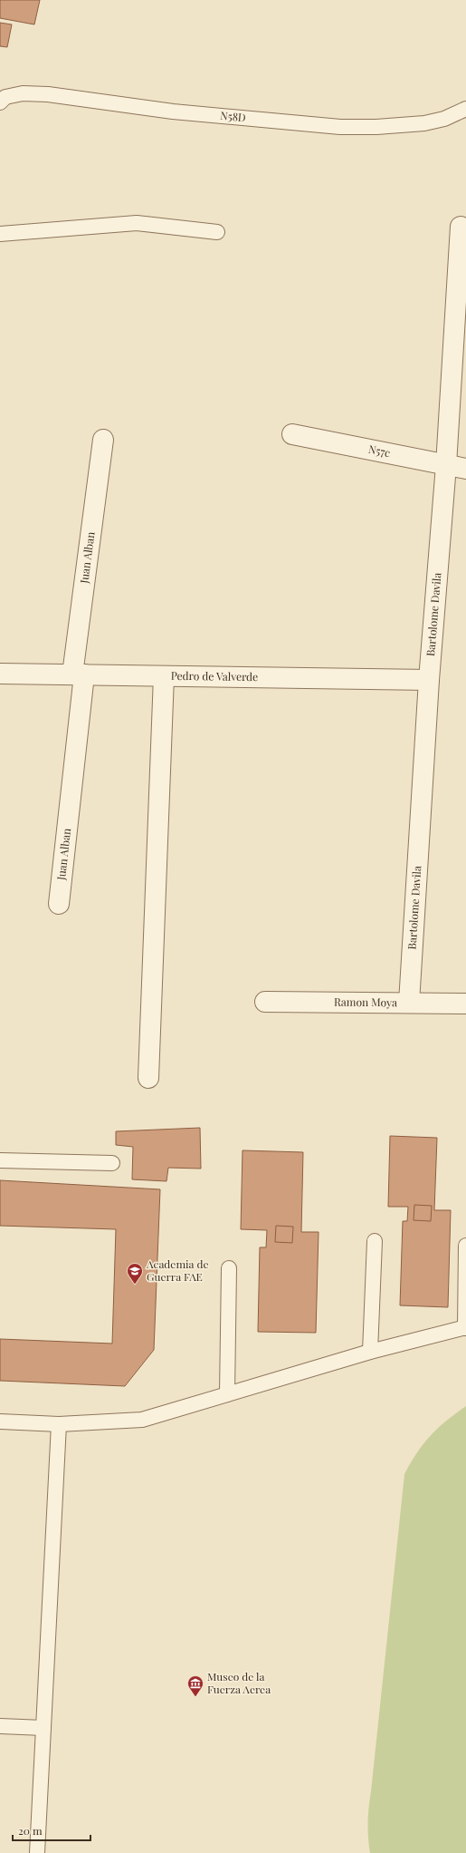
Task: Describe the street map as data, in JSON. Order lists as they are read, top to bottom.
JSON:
{
  "streets": {
    "street": [
      "N57c",
      "Juan Alban",
      "Bartolome Davila",
      "Pedro de Valverde",
      "Ramon Moya"
    ],
    "lane": ["N58D"]
  },
  "crossings": [
    ["N57c", "Bartolome Davila"],
    ["Juan Alban", "Pedro de Valverde"],
    ["Bartolome Davila", "Pedro de Valverde"],
    ["Bartolome Davila", "Ramon Moya"]
  ],
  "places": {
    "school or university": ["Academia de Guerra FAE"],
    "museum": ["Museo de la Fuerza Aerea"]
  },
  "scale_bar": "20 m"
}
